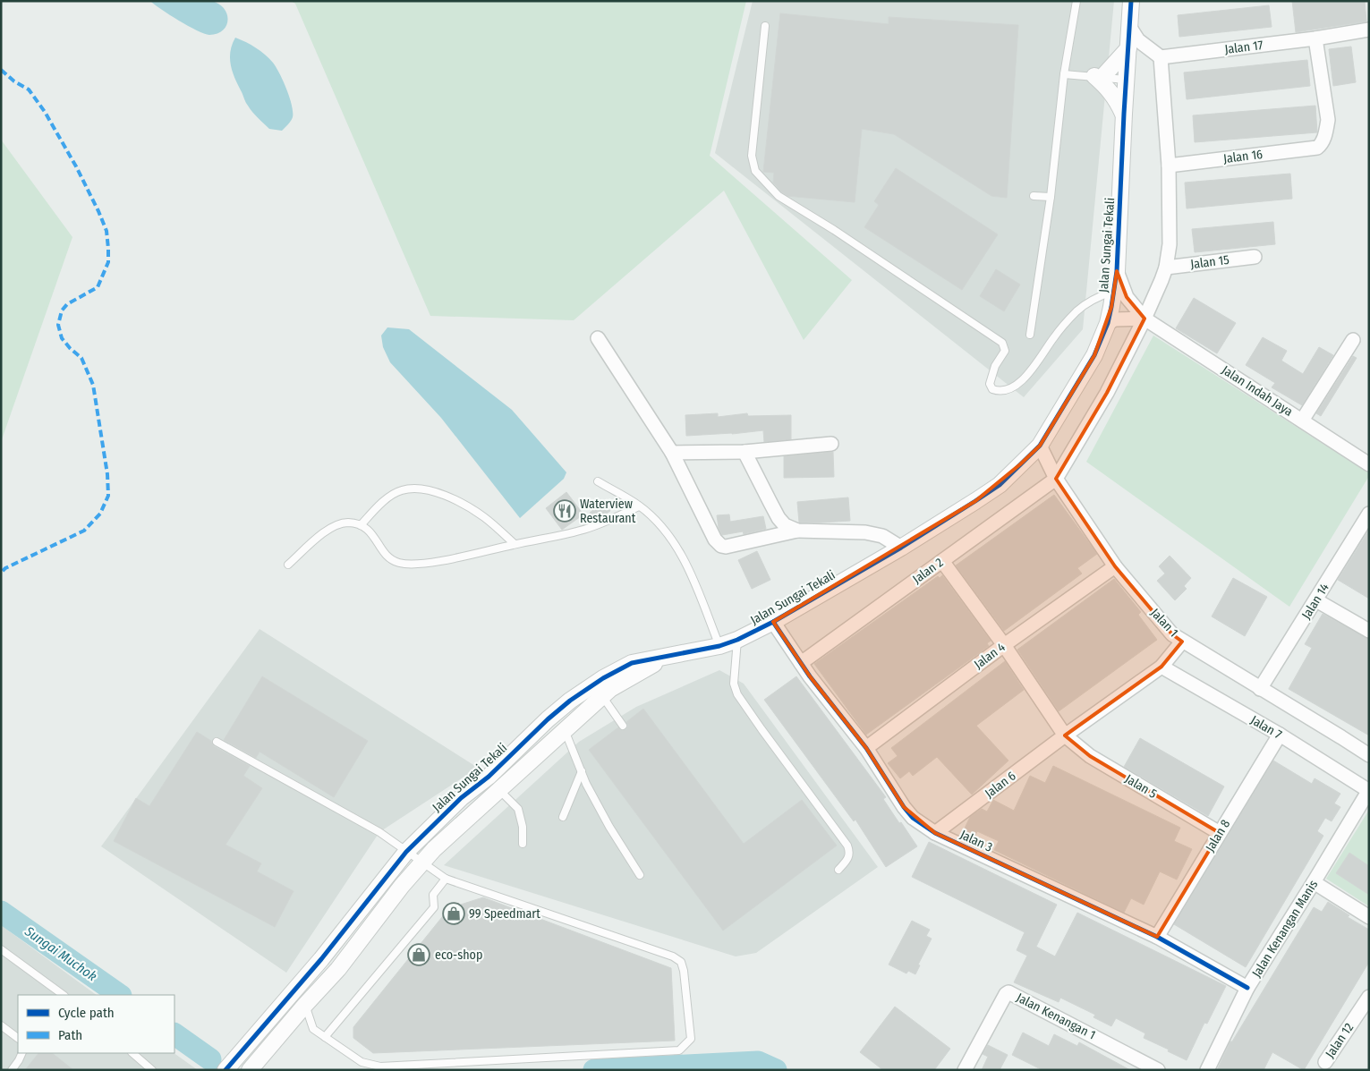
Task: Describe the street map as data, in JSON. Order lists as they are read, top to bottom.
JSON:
{
  "streets": {
    "street": [
      "Jalan 17",
      "Jalan 16",
      "Jalan Sungai Tekali",
      "Jalan 15",
      "Jalan Indah Jaya",
      "Jalan 2",
      "Jalan 14",
      "Jalan 1",
      "Jalan 4",
      "Jalan 7",
      "Jalan 6",
      "Jalan 5",
      "Jalan 8",
      "Jalan 3",
      "Jalan Kenangan Manis",
      "Jalan Kenangan 1",
      "Jalan 12"
    ]
  },
  "crossings": [
    ["Jalan 17", "Jalan 16"],
    ["Jalan Sungai Tekali", "Jalan Indah Jaya"],
    ["Jalan Sungai Tekali", "Jalan 1"],
    ["Jalan Sungai Tekali", "Jalan 3"],
    ["Jalan 2", "Jalan 1"],
    ["Jalan 2", "Jalan 3"],
    ["Jalan 14", "Jalan 1"],
    ["Jalan 1", "Jalan 4"],
    ["Jalan 1", "Jalan 6"],
    ["Jalan 4", "Jalan 3"],
    ["Jalan 7", "Jalan 6"],
    ["Jalan 7", "Jalan 8"],
    ["Jalan 7", "Jalan Kenangan Manis"],
    ["Jalan 6", "Jalan 5"],
    ["Jalan 6", "Jalan 3"],
    ["Jalan 5", "Jalan 8"],
    ["Jalan 8", "Jalan 3"],
    ["Jalan 3", "Jalan Kenangan Manis"]
  ],
  "water": ["Sungai Muchok"],
  "places": {
    "restaurant": ["Waterview Restaurant"],
    "shop": ["99 Speedmart", "eco-shop"]
  },
  "legend": ["Cycle path", "Path"]
}
